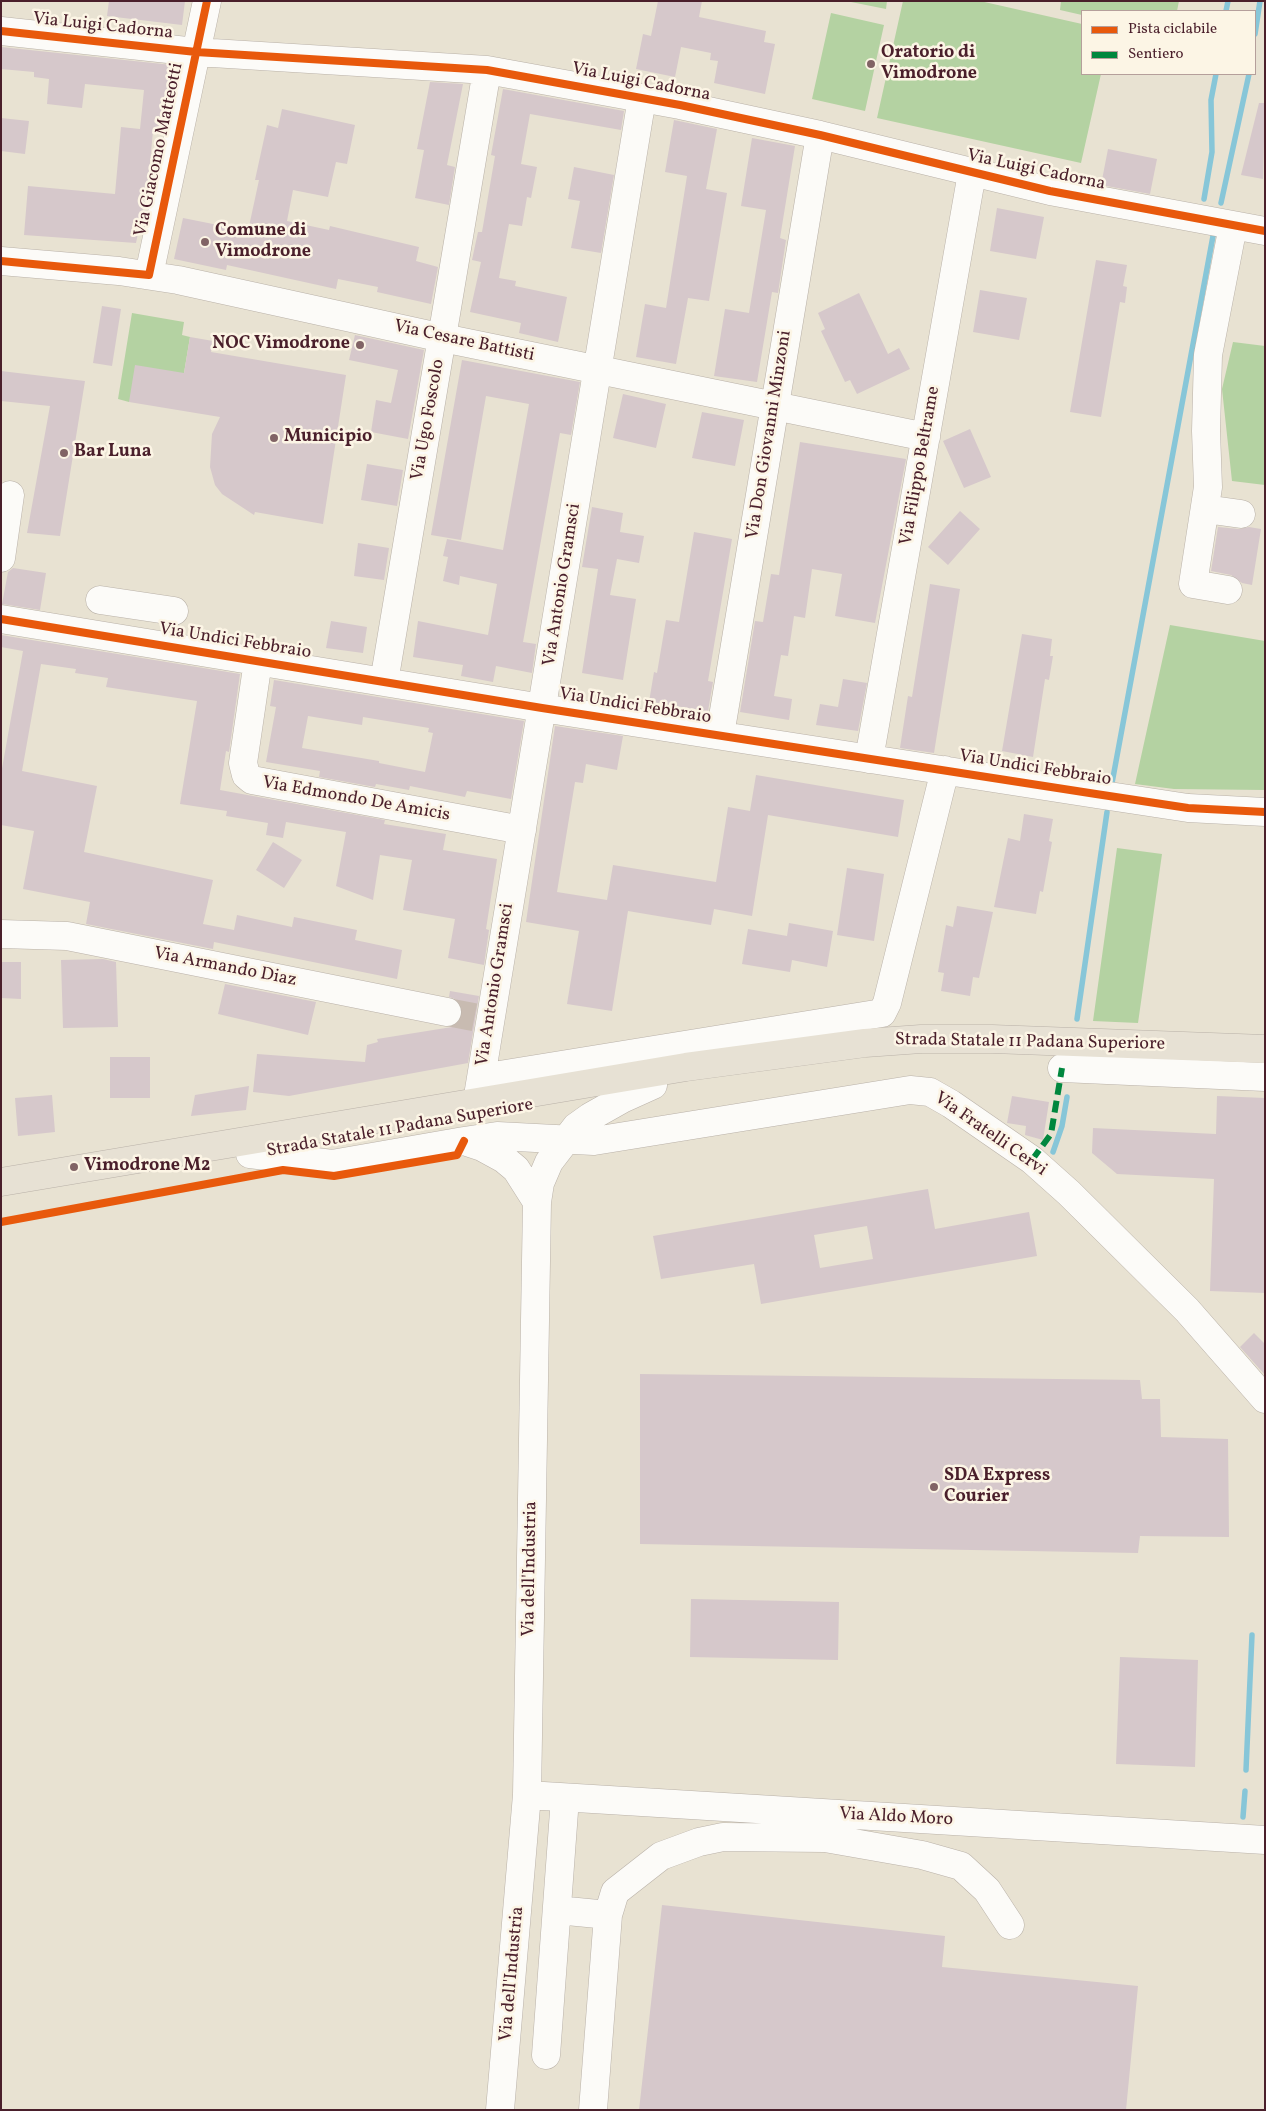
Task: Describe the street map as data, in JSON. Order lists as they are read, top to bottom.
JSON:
{
  "streets": {
    "main road": ["Strada Statale 11 Padana Superiore"],
    "street": [
      "Via Luigi Cadorna",
      "Via Giacomo Matteotti",
      "Via Cesare Battisti",
      "Via Ugo Foscolo",
      "Via Don Giovanni Minzoni",
      "Via Filippo Beltrame",
      "Via Antonio Gramsci",
      "Via Undici Febbraio",
      "Via Edmondo De Amicis",
      "Via Armando Diaz",
      "Via Fratelli Cervi",
      "Via dell'Industria",
      "Via Aldo Moro"
    ]
  },
  "crossings": [
    ["Via Luigi Cadorna", "Via Giacomo Matteotti"],
    ["Via Luigi Cadorna", "Via Ugo Foscolo"],
    ["Via Luigi Cadorna", "Via Don Giovanni Minzoni"],
    ["Via Luigi Cadorna", "Via Filippo Beltrame"],
    ["Via Luigi Cadorna", "Via Antonio Gramsci"],
    ["Via Giacomo Matteotti", "Via Cesare Battisti"],
    ["Via Cesare Battisti", "Via Ugo Foscolo"],
    ["Via Cesare Battisti", "Via Don Giovanni Minzoni"],
    ["Via Cesare Battisti", "Via Filippo Beltrame"],
    ["Via Cesare Battisti", "Via Antonio Gramsci"],
    ["Via Ugo Foscolo", "Via Undici Febbraio"],
    ["Via Don Giovanni Minzoni", "Via Undici Febbraio"],
    ["Via Filippo Beltrame", "Via Undici Febbraio"],
    ["Via Antonio Gramsci", "Via Undici Febbraio"],
    ["Via Antonio Gramsci", "Via Edmondo De Amicis"],
    ["Via Antonio Gramsci", "Strada Statale 11 Padana Superiore"],
    ["Via Undici Febbraio", "Via Edmondo De Amicis"],
    ["Via Undici Febbraio", "Strada Statale 11 Padana Superiore"],
    ["Strada Statale 11 Padana Superiore", "Via Fratelli Cervi"],
    ["Strada Statale 11 Padana Superiore", "Via dell'Industria"],
    ["Via Fratelli Cervi", "Via dell'Industria"],
    ["Via dell'Industria", "Via Aldo Moro"]
  ],
  "places": [
    "Oratorio di Vimodrone",
    "Comune di Vimodrone",
    "NOC Vimodrone",
    "Municipio",
    "Bar Luna",
    "Vimodrone M2",
    "SDA Express Courier"
  ],
  "legend": ["Pista ciclabile", "Sentiero"]
}
